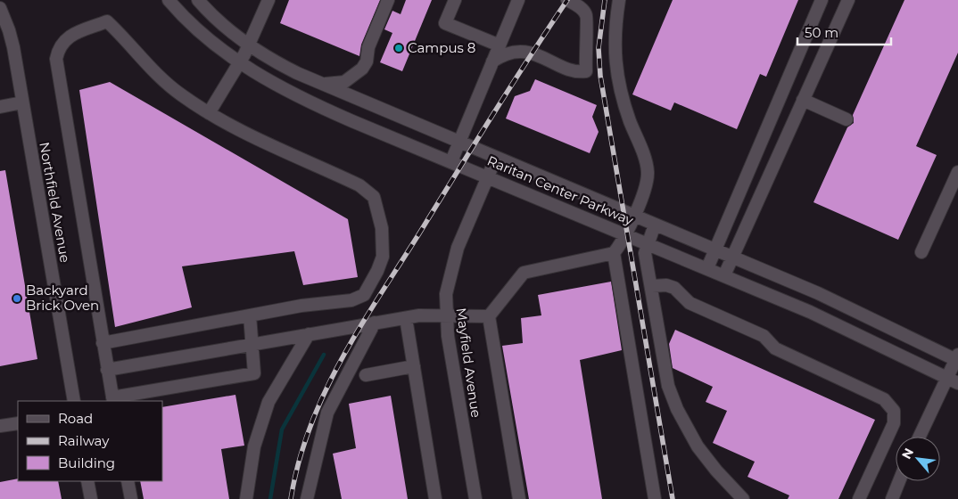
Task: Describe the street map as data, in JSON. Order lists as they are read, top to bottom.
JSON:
{
  "streets": {
    "street": ["Raritan Center Parkway", "Northfield Avenue", "Mayfield Avenue"]
  },
  "crossings": [
    ["Raritan Center Parkway", "Mayfield Avenue"]
  ],
  "places": ["Campus 8", "Backyard Brick Oven"],
  "legend": ["Road", "Railway", "Building"],
  "scale_bar": "50 m",
  "north": "top left"
}
